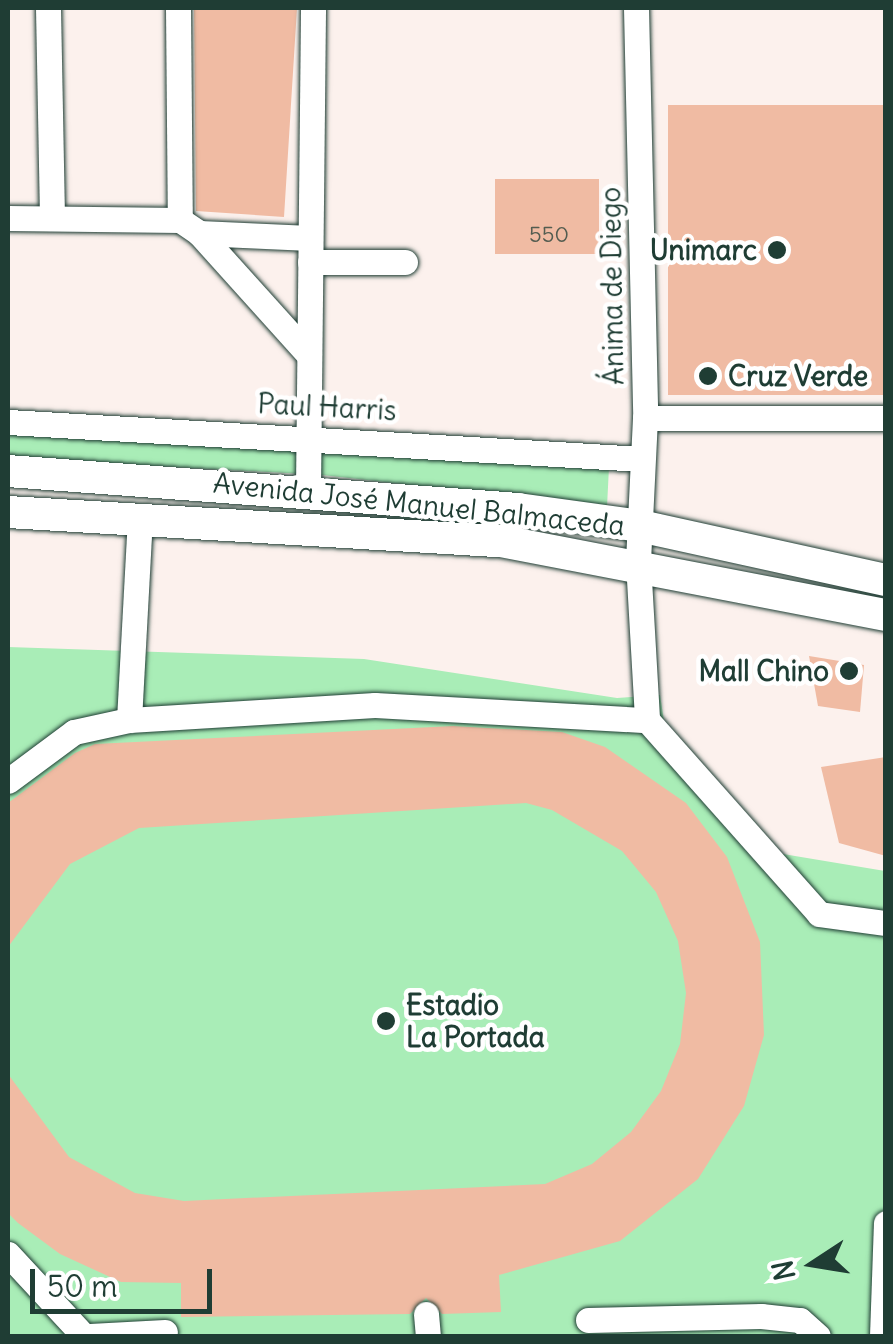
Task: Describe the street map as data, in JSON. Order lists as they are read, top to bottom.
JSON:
{
  "streets": {
    "main road": ["Avenida José Manuel Balmaceda"],
    "street": ["Ánima de Diego", "Paul Harris"]
  },
  "crossings": [
    ["Ánima de Diego", "Paul Harris"],
    ["Ánima de Diego", "Avenida José Manuel Balmaceda"]
  ],
  "places": [
    "Unimarc",
    "Cruz Verde",
    "Mall Chino",
    "Estadio La Portada"
  ],
  "house_numbers": ["550"],
  "scale_bar": "50 m",
  "north": "left"
}
